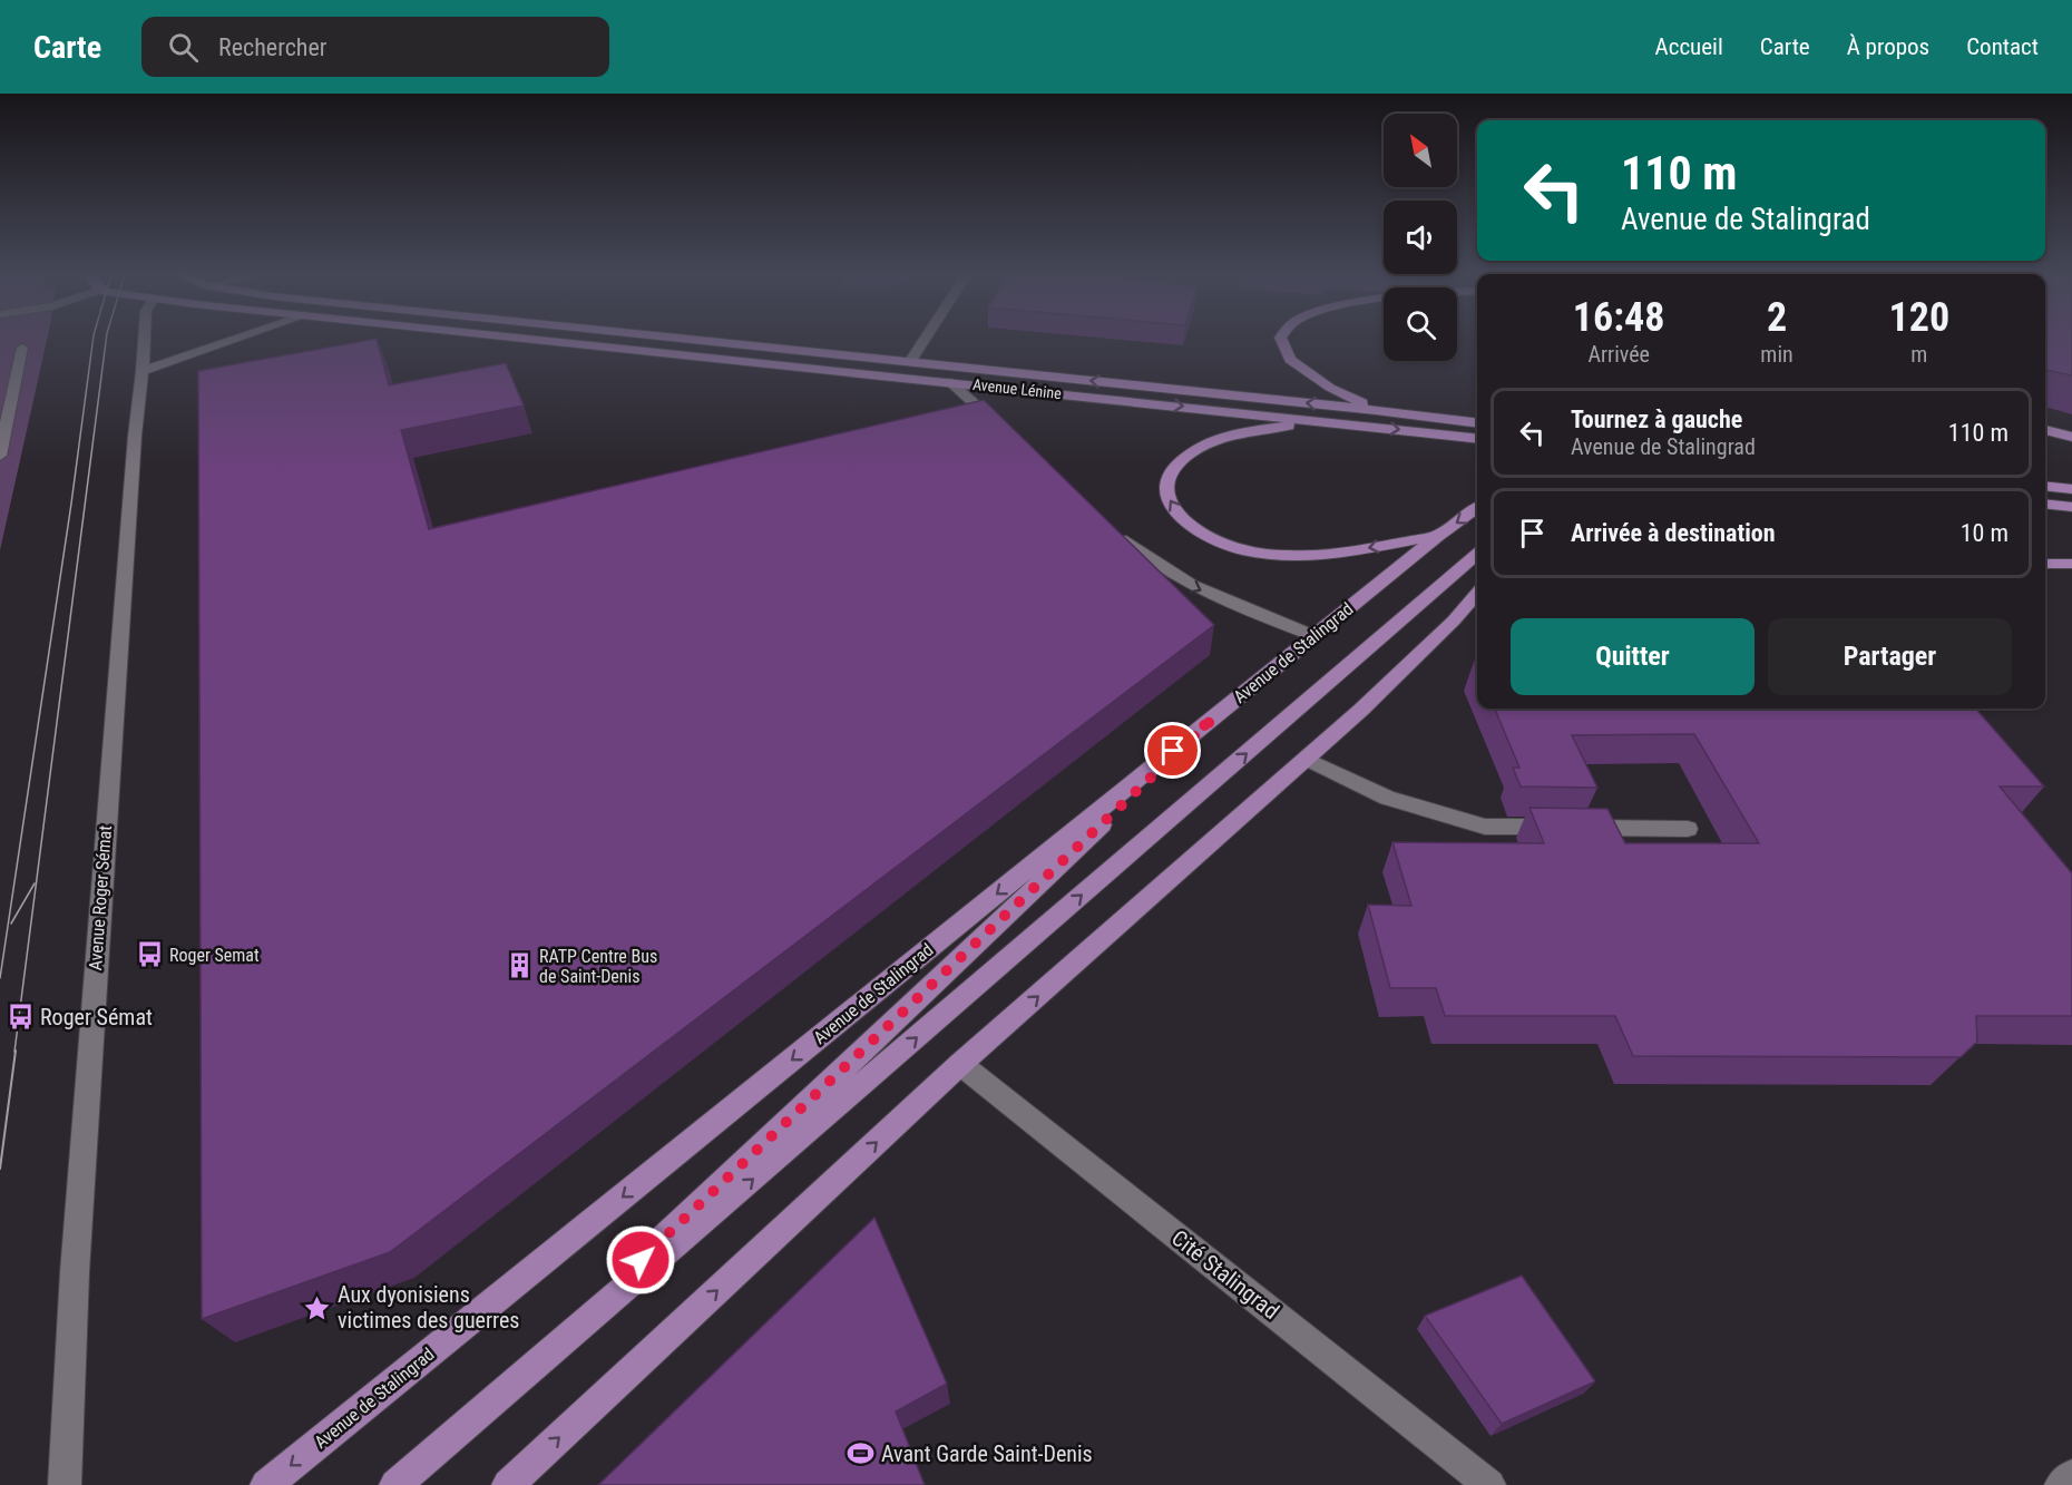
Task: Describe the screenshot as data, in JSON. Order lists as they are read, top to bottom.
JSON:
{
  "streets": {
    "main road": ["Avenue Lénine", "Avenue de Stalingrad"],
    "street": ["Avenue Roger Sémat", "Cité Stalingrad"]
  },
  "places": {
    "bus stop": ["Roger Semat", "Roger Sémat"],
    "building": ["RATP Centre Bus de Saint-Denis"],
    "place": ["Aux dyonisiens victimes des guerres"],
    "sports": ["Avant Garde Saint-Denis"]
  },
  "north": "top left",
  "page": {
    "header": "Carte",
    "search": "Rechercher",
    "nav": [
      "Accueil",
      "Carte",
      "À propos",
      "Contact"
    ],
    "turn": ["110 m", "Avenue de Stalingrad"],
    "eta": [
      "16:48",
      "Arrivée",
      "2",
      "min",
      "120",
      "m"
    ],
    "list": [
      {
        "name": "Tournez à gauche",
        "note": "Avenue de Stalingrad",
        "value": "110 m"
      },
      {
        "name": "Arrivée à destination",
        "value": "10 m"
      }
    ],
    "buttons": ["Quitter", "Partager"]
  }
}
